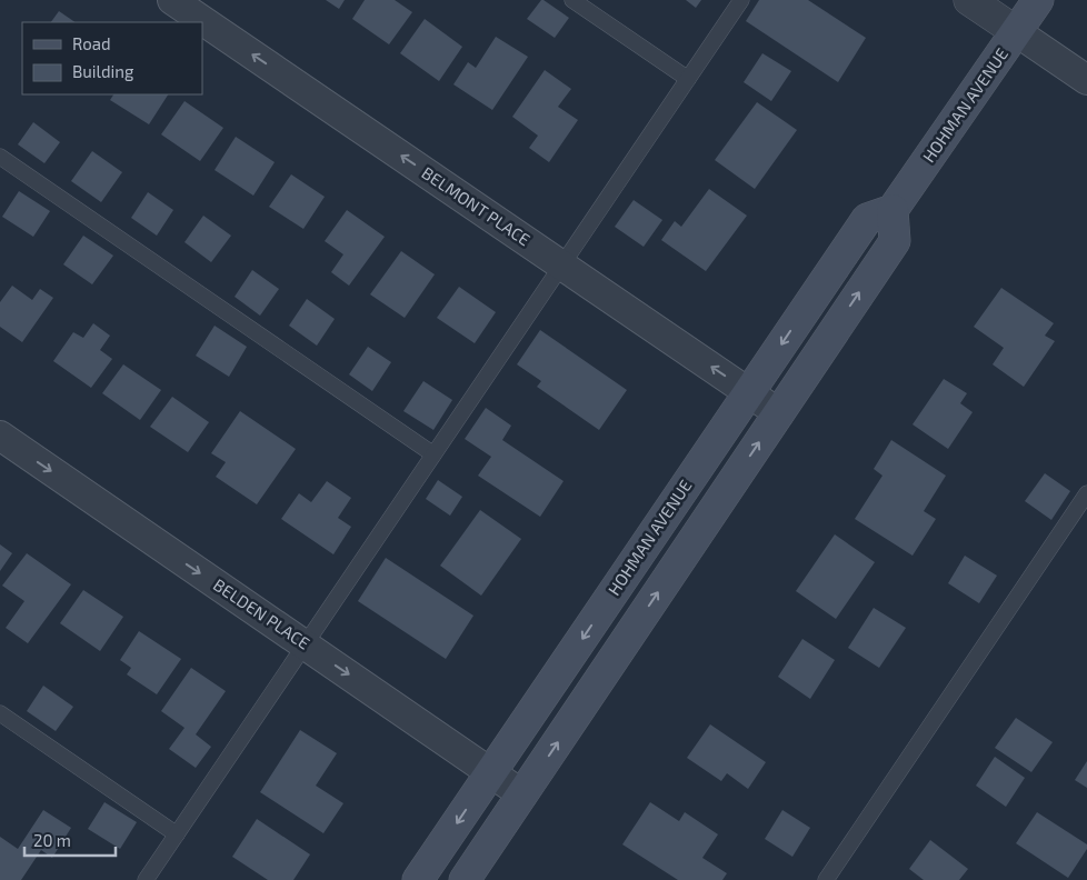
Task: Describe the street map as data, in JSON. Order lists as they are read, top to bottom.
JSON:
{
  "streets": {
    "main road": ["HOHMAN AVENUE"],
    "street": ["BELMONT PLACE", "BELDEN PLACE"]
  },
  "crossings": [
    ["HOHMAN AVENUE", "BELMONT PLACE"],
    ["HOHMAN AVENUE", "BELDEN PLACE"]
  ],
  "one_way": ["BELMONT PLACE", "BELDEN PLACE"],
  "legend": ["Road", "Building"],
  "scale_bar": "20 m"
}
